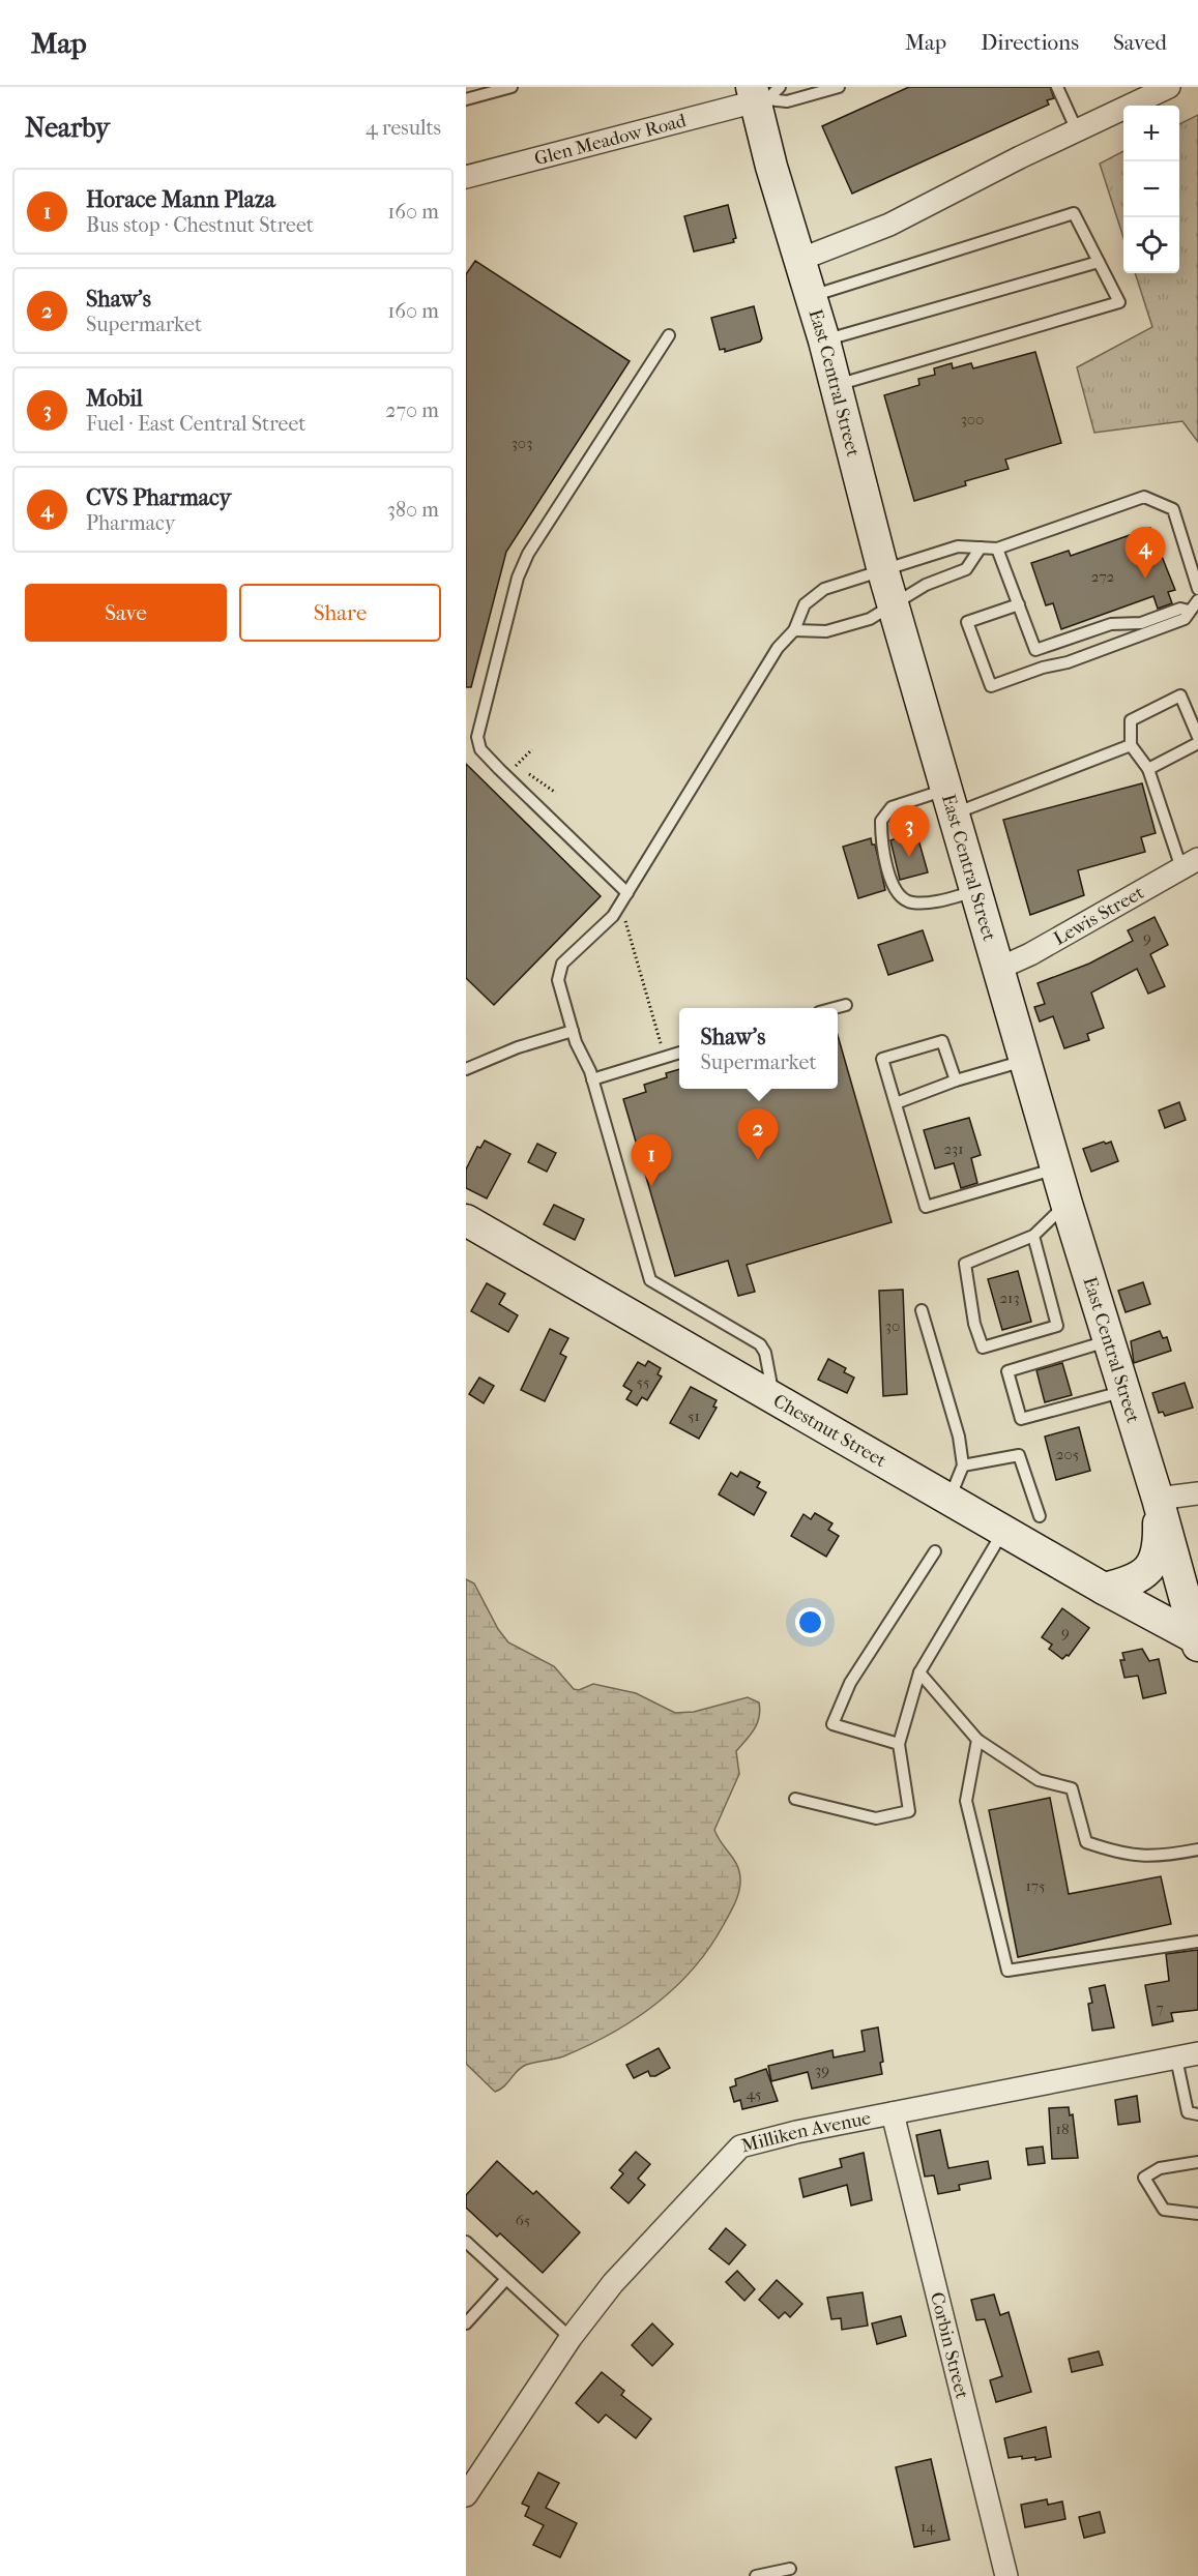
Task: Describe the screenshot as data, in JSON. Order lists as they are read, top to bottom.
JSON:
{
  "streets": {
    "main road": ["East Central Street", "Chestnut Street"],
    "street": [
      "Glen Meadow Road",
      "Lewis Street",
      "Milliken Avenue",
      "Corbin Street"
    ]
  },
  "crossings": [
    ["Glen Meadow Road", "East Central Street"],
    ["East Central Street", "Lewis Street"],
    ["East Central Street", "Chestnut Street"],
    ["Milliken Avenue", "Corbin Street"]
  ],
  "house_numbers": [
    "300",
    "303",
    "272",
    "9",
    "231",
    "213",
    "30",
    "55",
    "51",
    "205",
    "9",
    "175",
    "7",
    "39",
    "45",
    "18",
    "65",
    "14"
  ],
  "page": {
    "header": "Map",
    "nav": ["Map", "Directions", "Saved"],
    "heading": ["Nearby", "4 results"],
    "map_buttons": ["+", "−"],
    "list": [
      {
        "mark": "1",
        "name": "Horace Mann Plaza",
        "note": "Bus stop · Chestnut Street",
        "value": "160 m"
      },
      {
        "mark": "2",
        "name": "Shaw's",
        "note": "Supermarket",
        "value": "160 m"
      },
      {
        "mark": "3",
        "name": "Mobil",
        "note": "Fuel · East Central Street",
        "value": "270 m"
      },
      {
        "mark": "4",
        "name": "CVS Pharmacy",
        "note": "Pharmacy",
        "value": "380 m"
      }
    ],
    "pins": [
      "4",
      "3",
      "2",
      "1"
    ],
    "buttons": ["Save", "Share"],
    "popup": ["Shaw's", "Supermarket"]
  }
}
